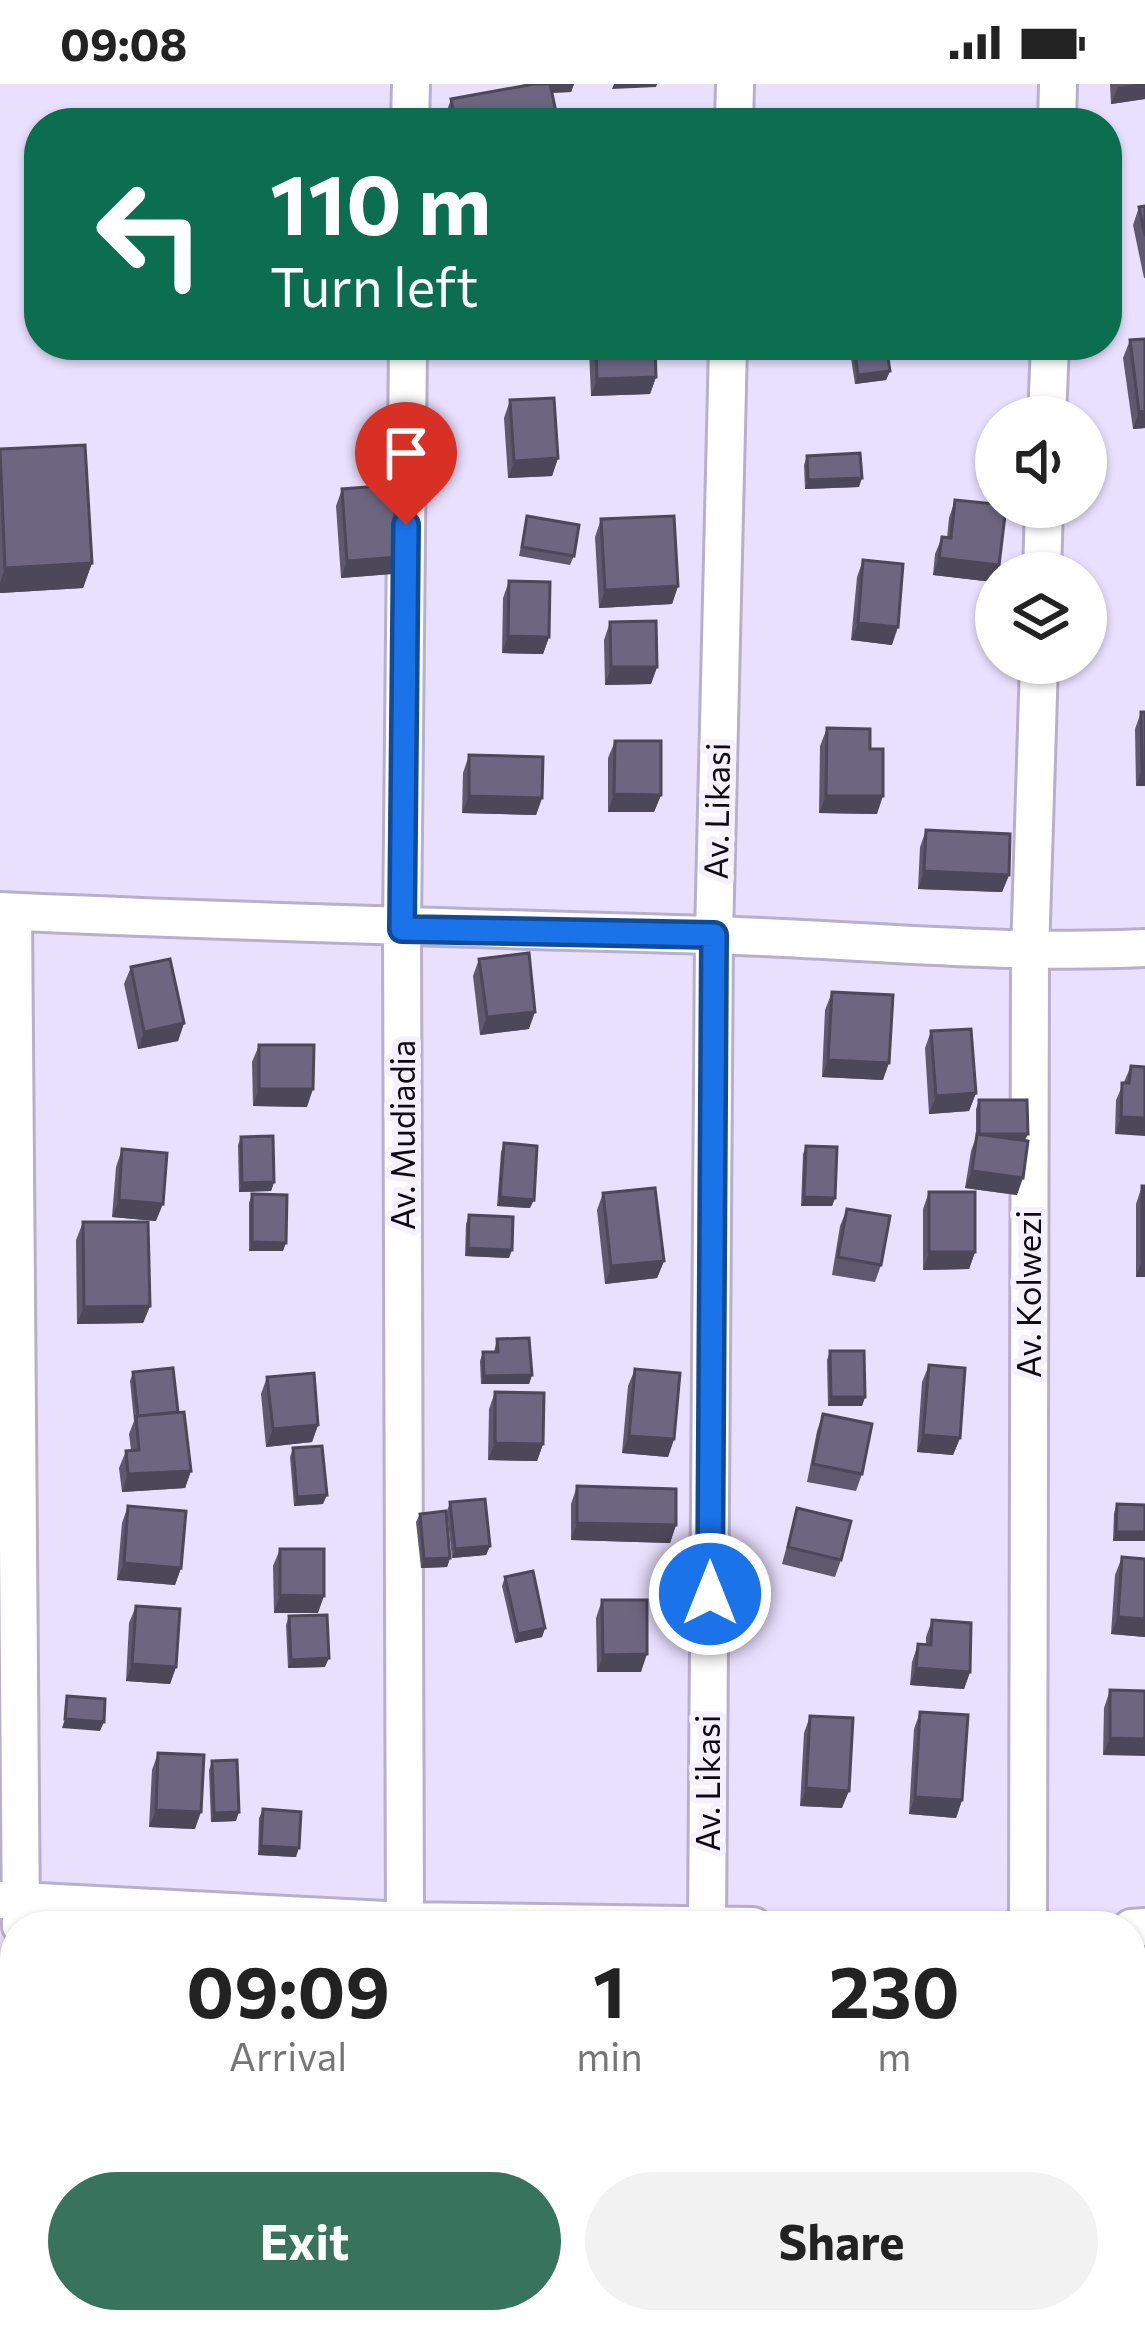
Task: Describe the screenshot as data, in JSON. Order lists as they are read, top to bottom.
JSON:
{
  "streets": {
    "street": ["Av. Likasi", "Av. Mudiadia", "Av. Kolwezi"]
  },
  "page": {
    "status": "09:08",
    "turn": ["110 m", "Turn left"],
    "eta": [
      "09:09",
      "Arrival",
      "1",
      "min",
      "230",
      "m"
    ],
    "buttons": ["Exit", "Share"]
  }
}
